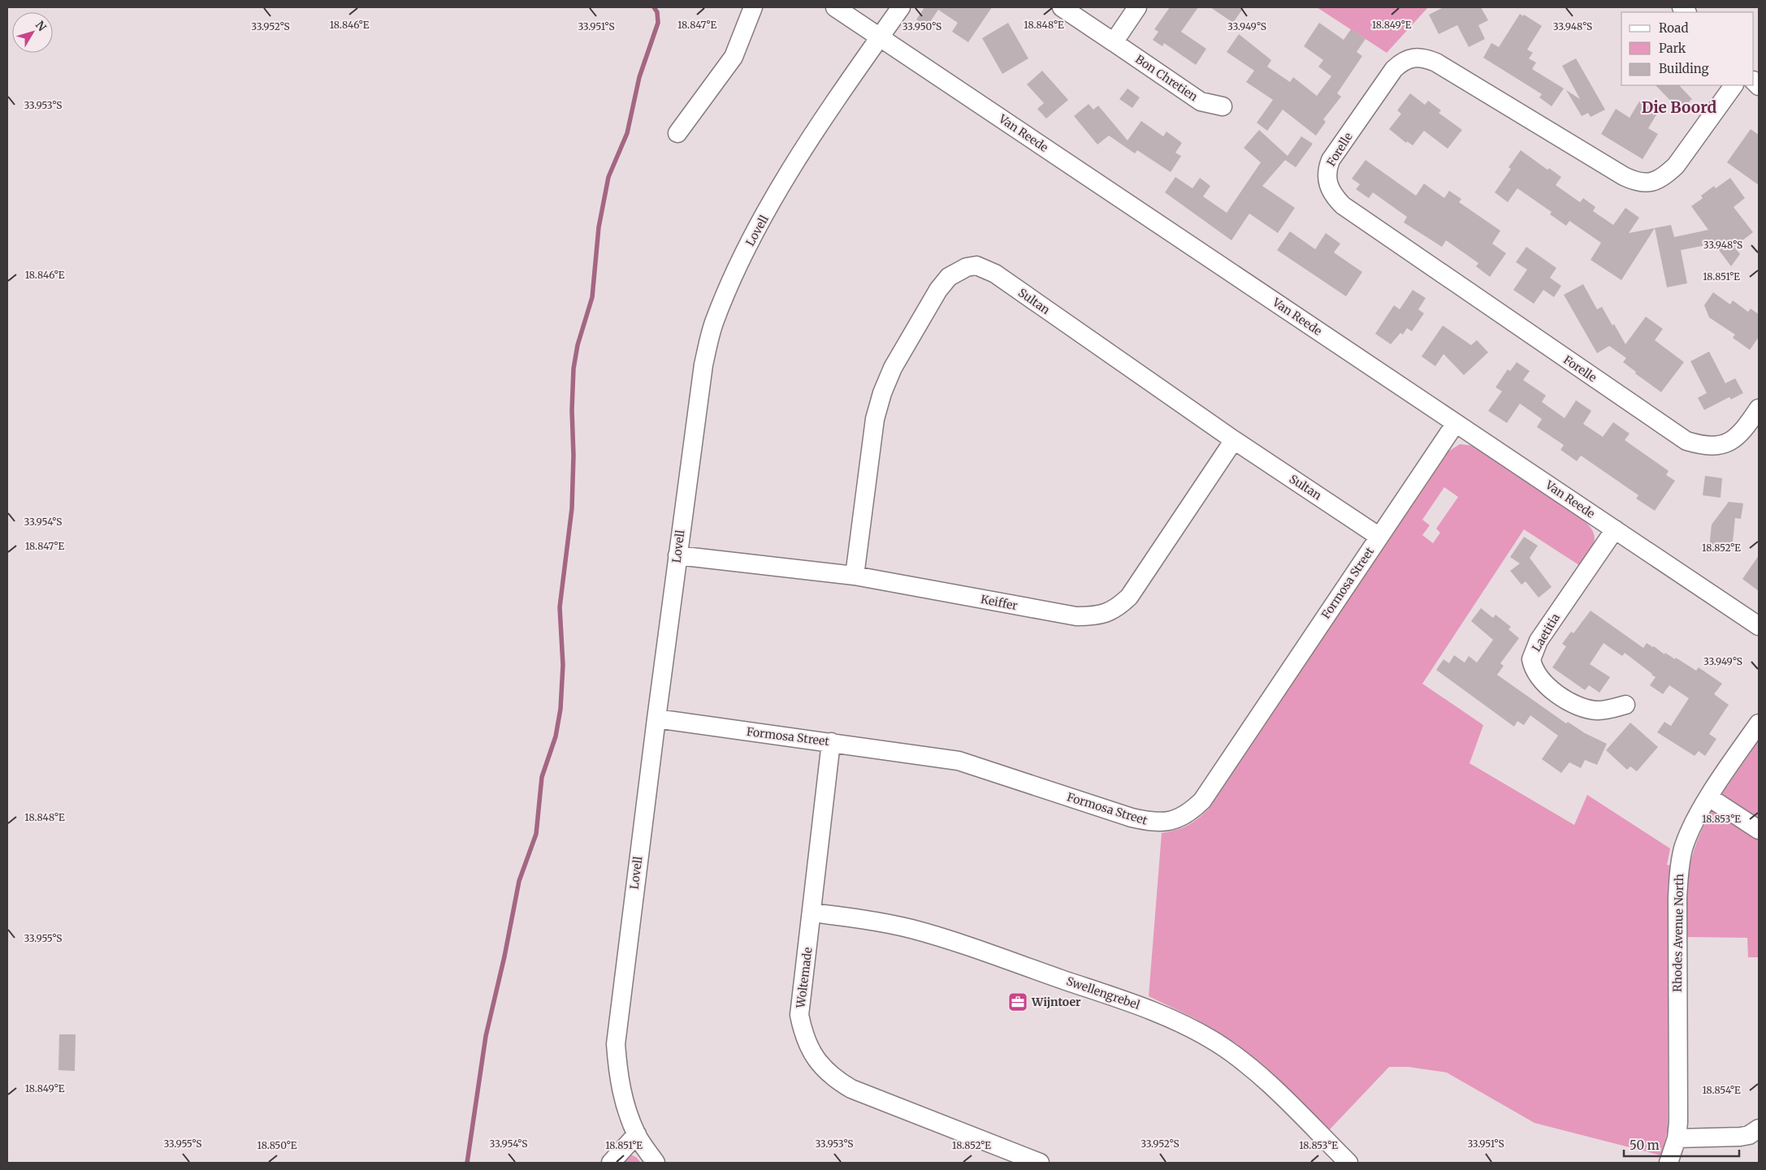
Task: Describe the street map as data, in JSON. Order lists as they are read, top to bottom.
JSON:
{
  "streets": {
    "street": [
      "Bon Chretien",
      "Van Reede",
      "Forelle",
      "Lovell",
      "Sultan",
      "Formosa Street",
      "Keiffer",
      "Laetitia",
      "Rhodes Avenue North",
      "Woltemade",
      "Swellengrebel"
    ]
  },
  "crossings": [
    ["Van Reede", "Lovell"],
    ["Van Reede", "Formosa Street"],
    ["Van Reede", "Laetitia"],
    ["Lovell", "Formosa Street"],
    ["Lovell", "Keiffer"],
    ["Sultan", "Formosa Street"],
    ["Sultan", "Keiffer"],
    ["Formosa Street", "Woltemade"],
    ["Woltemade", "Swellengrebel"]
  ],
  "districts": ["Die Boord"],
  "places": {
    "office": ["Wijntoer"]
  },
  "legend": ["Road", "Park", "Building"],
  "scale_bar": "50 m",
  "north": "top right",
  "coordinates": [
    "18.846°E",
    "18.847°E",
    "18.848°E",
    "18.849°E",
    "33.948°S",
    "33.952°S",
    "33.951°S",
    "33.950°S",
    "33.949°S",
    "33.953°S",
    "18.851°E",
    "33.954°S",
    "18.852°E",
    "18.853°E",
    "33.955°S",
    "18.854°E",
    "18.850°E"
  ]
}
